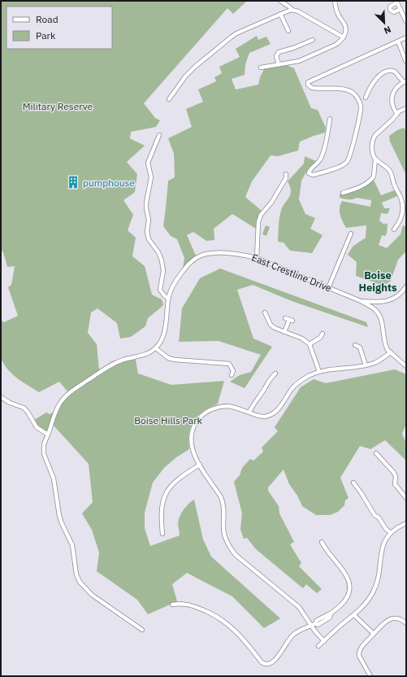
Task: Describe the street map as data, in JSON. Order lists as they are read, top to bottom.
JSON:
{
  "streets": {
    "street": ["East Crestline Drive"]
  },
  "districts": ["Boise Heights"],
  "parks": ["Military Reserve", "Boise Hills Park"],
  "places": {
    "building": ["pumphouse"]
  },
  "legend": ["Road", "Park"],
  "north": "bottom right"
}
